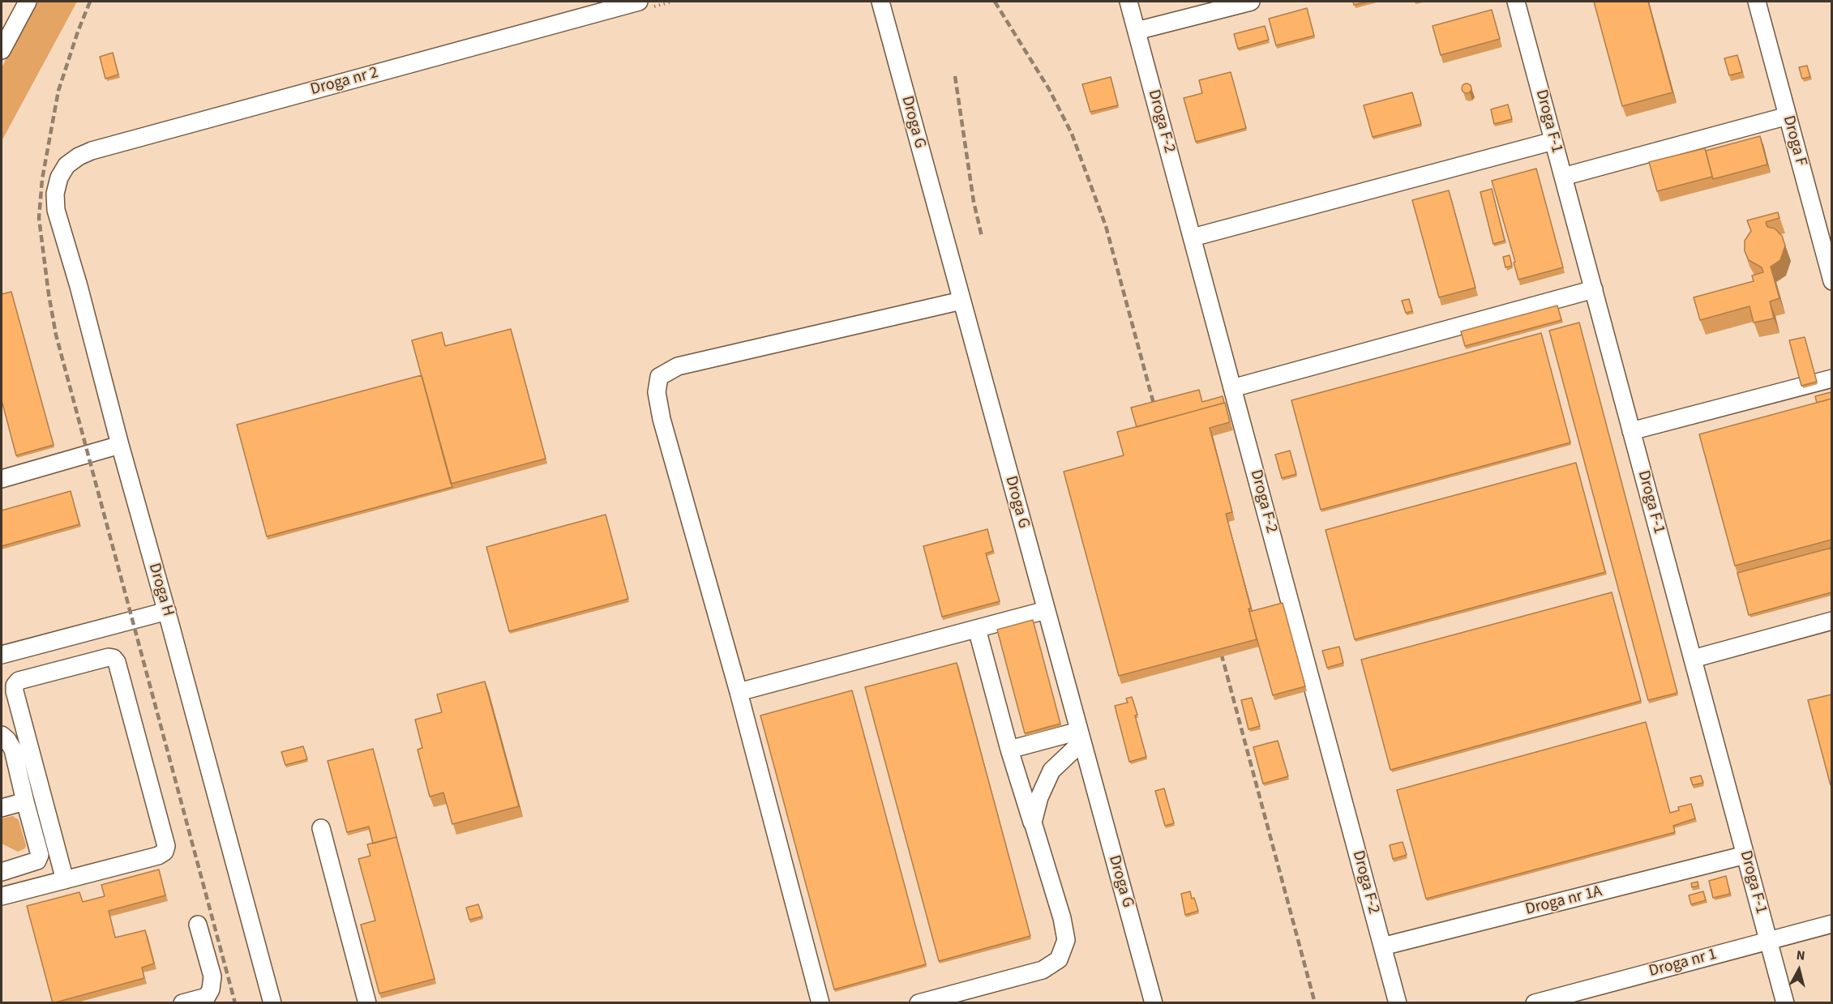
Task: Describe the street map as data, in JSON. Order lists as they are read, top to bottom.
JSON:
{
  "streets": {
    "street": [
      "Droga nr 2",
      "Droga F-2",
      "Droga F-1",
      "Droga G",
      "Droga F",
      "Droga H",
      "Droga nr 1A",
      "Droga nr 1"
    ]
  },
  "crossings": [
    ["Droga nr 2", "Droga H"],
    ["Droga F-2", "Droga nr 1A"],
    ["Droga F-1", "Droga nr 1A"],
    ["Droga F-1", "Droga nr 1"]
  ],
  "north": "top"
}
